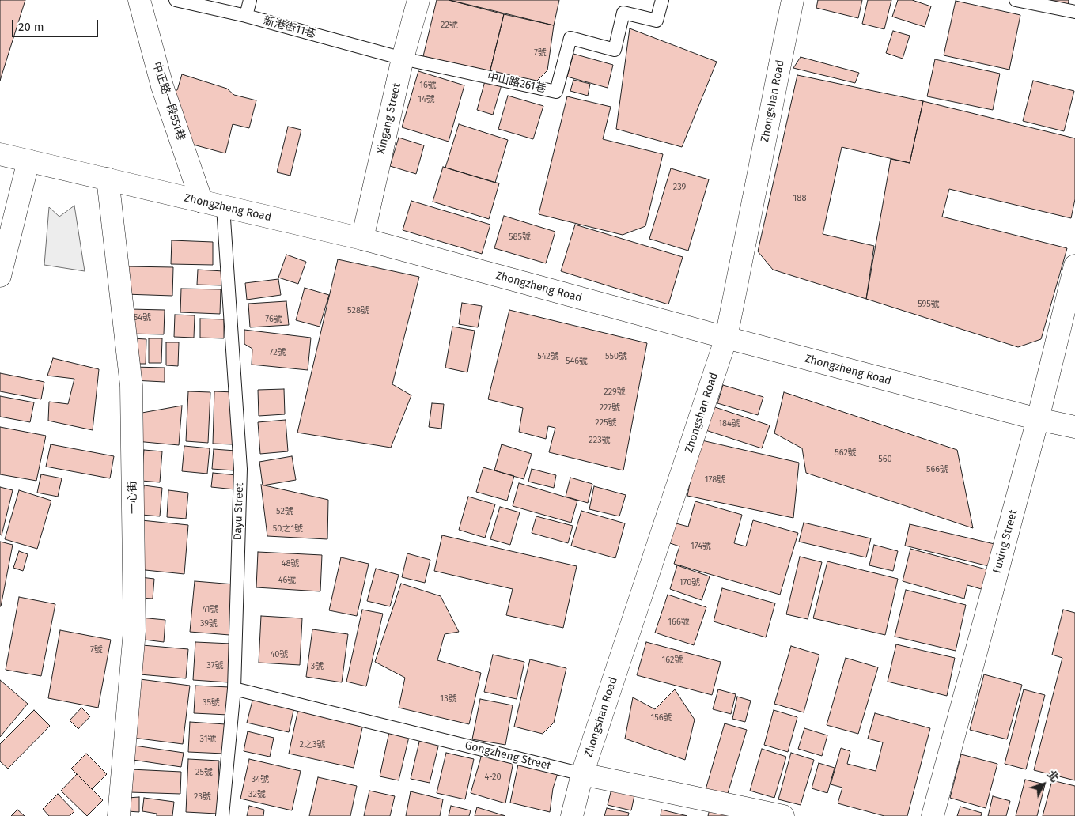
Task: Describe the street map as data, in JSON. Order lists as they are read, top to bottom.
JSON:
{
  "streets": {
    "street": [
      "中正路一段551巷",
      "Zhongshan Road",
      "Xingang Street",
      "Zhongzheng Road",
      "一心街",
      "Fuxing Street",
      "Gongzheng Street"
    ],
    "lane": ["新港街11巷", "中山路261巷", "Dayu Street"]
  },
  "crossings": [
    ["新港街11巷", "中山路261巷"],
    ["新港街11巷", "Xingang Street"],
    ["中山路261巷", "Xingang Street"],
    ["中正路一段551巷", "Zhongzheng Road"],
    ["Zhongshan Road", "Zhongzheng Road"],
    ["Zhongshan Road", "Gongzheng Street"],
    ["Xingang Street", "Zhongzheng Road"],
    ["Zhongzheng Road", "一心街"],
    ["Zhongzheng Road", "Dayu Street"],
    ["Zhongzheng Road", "Fuxing Street"],
    ["Dayu Street", "Gongzheng Street"]
  ],
  "house_numbers": [
    "22號",
    "7號",
    "16號",
    "14號",
    "239",
    "188",
    "585號",
    "595號",
    "528號",
    "54號",
    "76號",
    "72號",
    "542號",
    "550號",
    "546號",
    "229號",
    "227號",
    "225號",
    "184號",
    "223號",
    "562號",
    "560",
    "566號",
    "178號",
    "52號",
    "50之1號",
    "174號",
    "48號",
    "46號",
    "170號",
    "41號",
    "166號",
    "39號",
    "7號",
    "40號",
    "162號",
    "37號",
    "3號",
    "13號",
    "35號",
    "156號",
    "31號",
    "2之3號",
    "25號",
    "4-20",
    "34號",
    "32號",
    "23號"
  ],
  "scale_bar": "20 m",
  "north": "top right"
}
